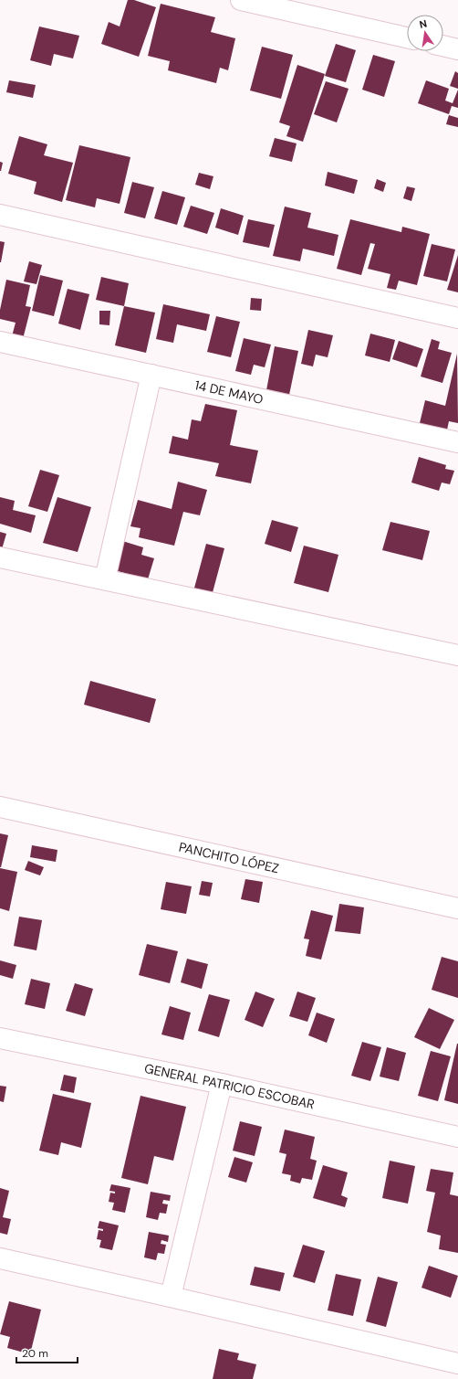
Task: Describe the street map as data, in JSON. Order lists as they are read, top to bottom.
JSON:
{
  "streets": {
    "street": ["14 DE MAYO", "PANCHITO LÓPEZ", "GENERAL PATRICIO ESCOBAR"]
  },
  "scale_bar": "20 m",
  "north": "top"
}
